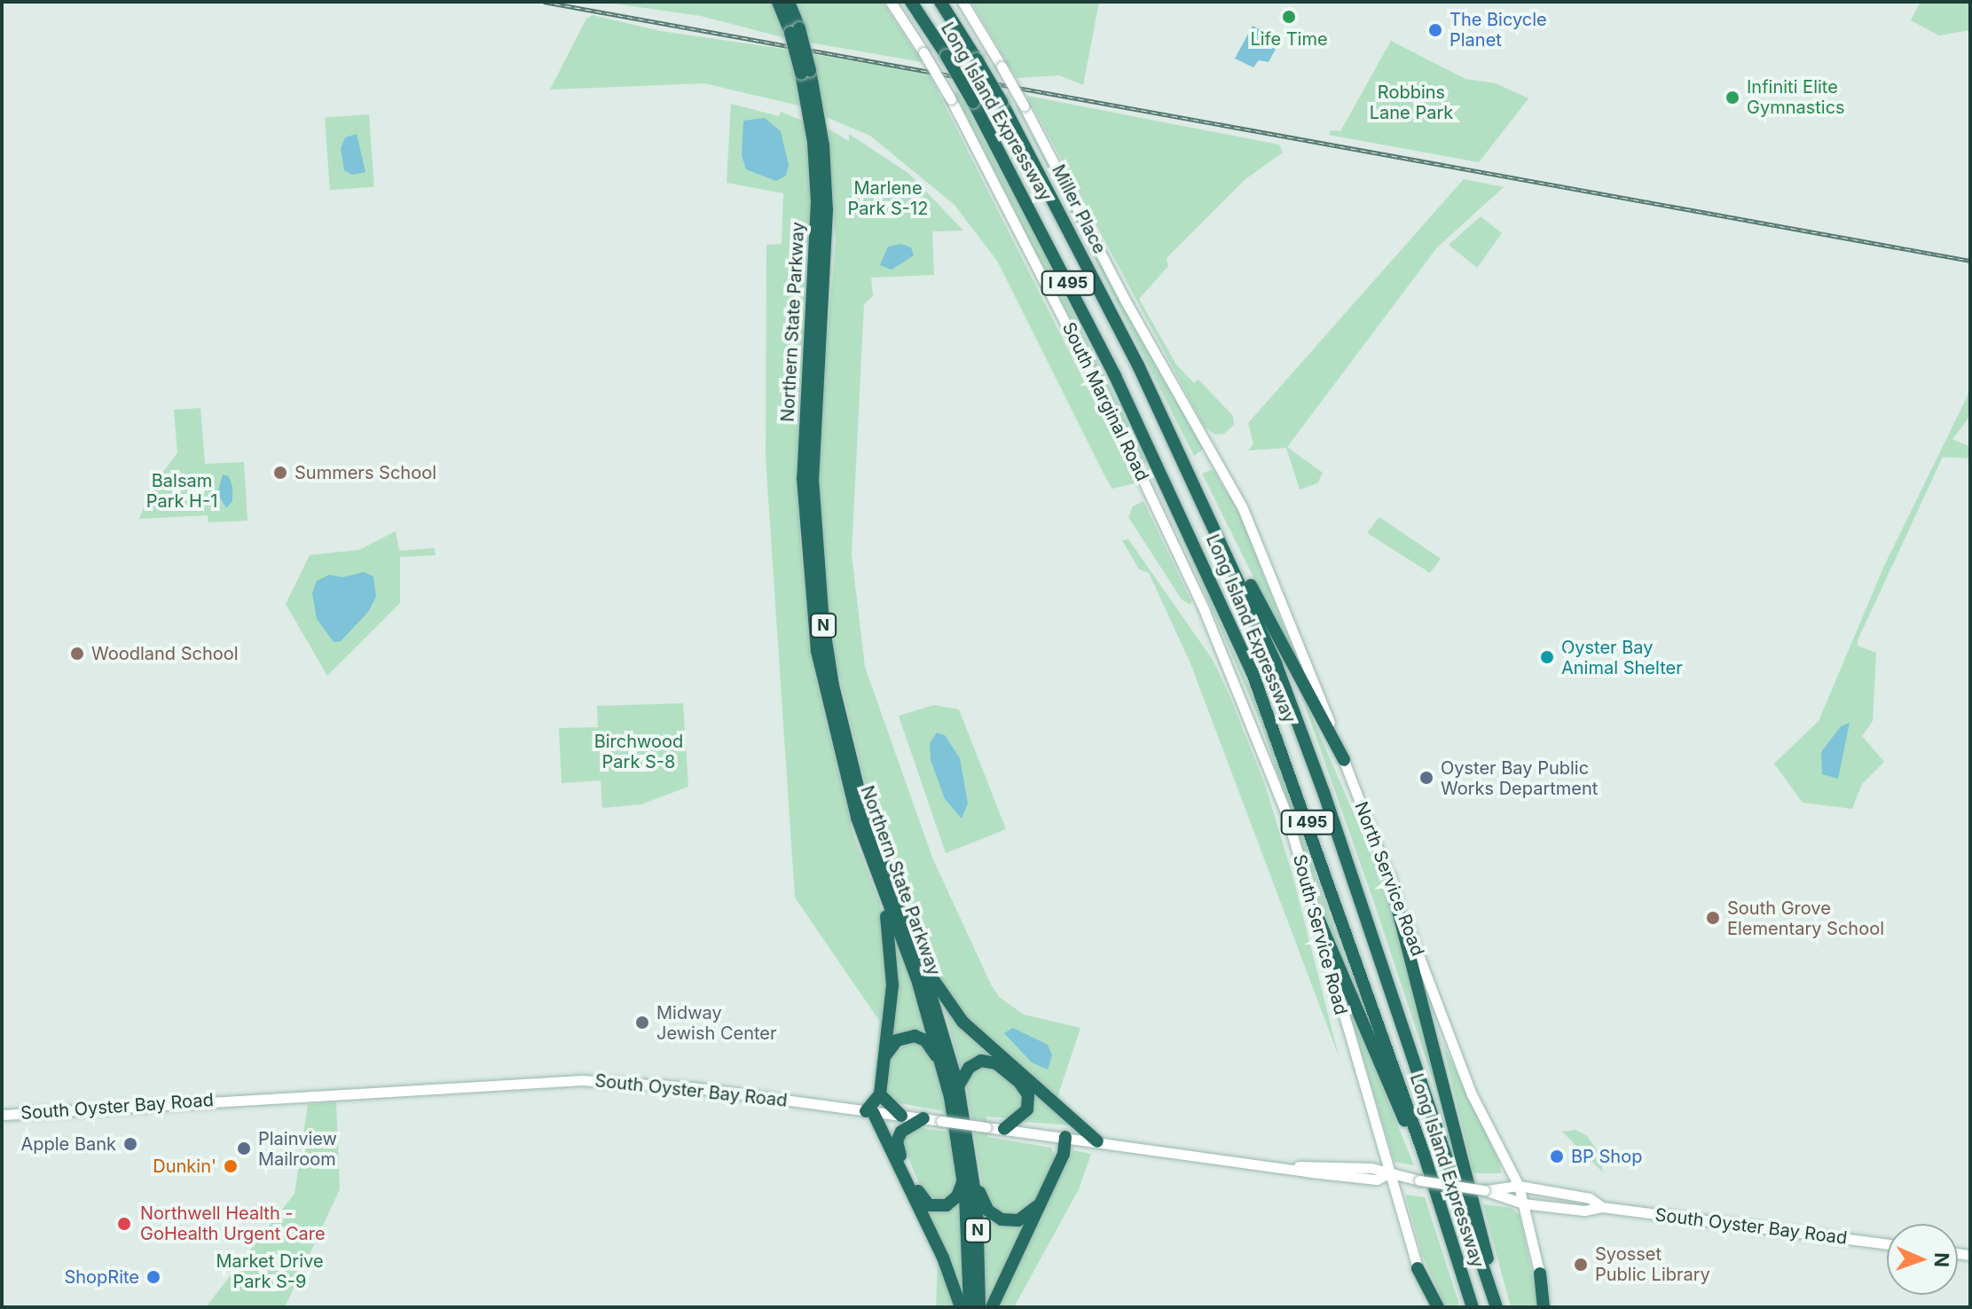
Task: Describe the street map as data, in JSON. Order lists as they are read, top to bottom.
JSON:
{
  "streets": {
    "highway": [
      "Long Island Expressway",
      "I 495",
      "Northern State Parkway",
      "N"
    ],
    "main road": [
      "Miller Place",
      "South Marginal Road",
      "North Service Road",
      "South Service Road",
      "South Oyster Bay Road"
    ]
  },
  "crossings": [
    ["Miller Place", "North Service Road"],
    ["South Marginal Road", "South Service Road"],
    ["North Service Road", "South Oyster Bay Road"],
    ["South Service Road", "South Oyster Bay Road"]
  ],
  "parks": [
    "Robbins Lane Park",
    "Marlene Park S-12",
    "Balsam Park H-1",
    "Birchwood Park S-8",
    "Market Drive Park S-9"
  ],
  "places": [
    "Life Time",
    "The Bicycle Planet",
    "Infiniti Elite Gymnastics",
    "Summers School",
    "Woodland School",
    "Oyster Bay Animal Shelter",
    "Oyster Bay Public Works Department",
    "South Grove Elementary School",
    "Midway Jewish Center",
    "Apple Bank",
    "Plainview Mailroom",
    "BP Shop",
    "Dunkin'",
    "Northwell Health - GoHealth Urgent Care",
    "Syosset Public Library",
    "ShopRite"
  ],
  "north": "right"
}
